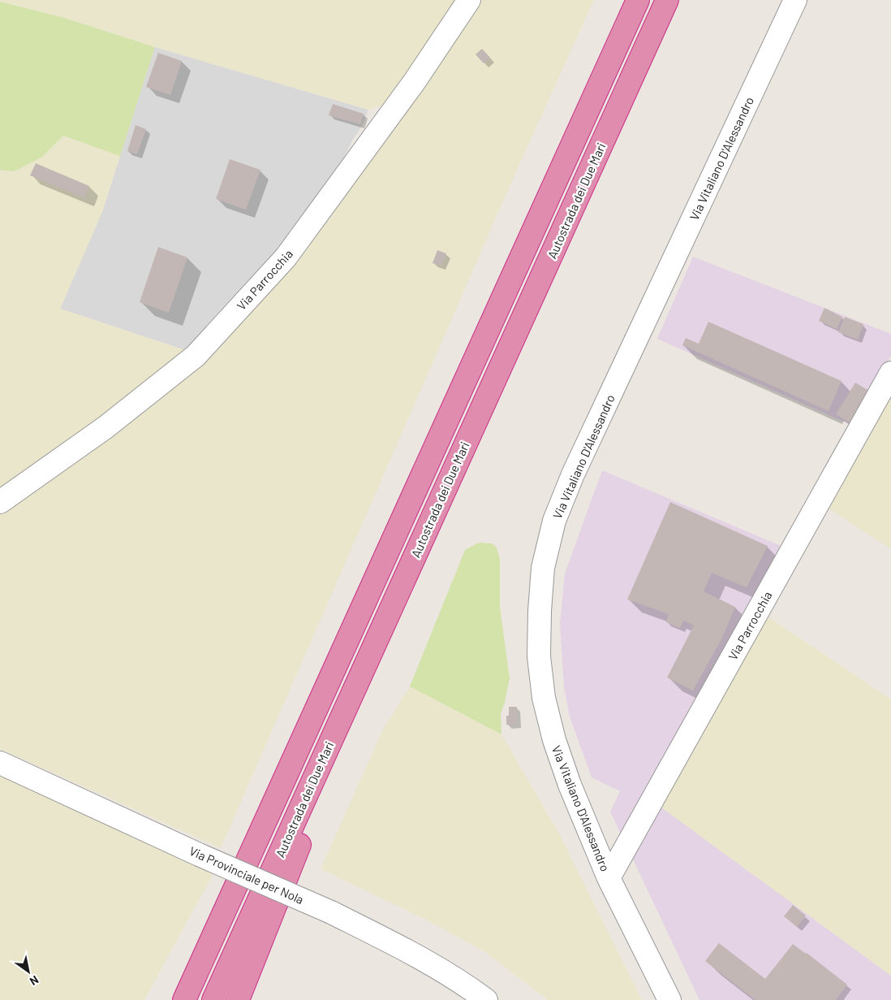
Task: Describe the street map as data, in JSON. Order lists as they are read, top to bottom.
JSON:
{
  "streets": {
    "highway": ["Autostrada dei Due Mari"],
    "street": ["Via Vitaliano D'Alessandro", "Via Parrocchia", "Via Provinciale per Nola"]
  },
  "crossings": [
    ["Via Vitaliano D'Alessandro", "Via Parrocchia"]
  ],
  "north": "bottom right"
}
